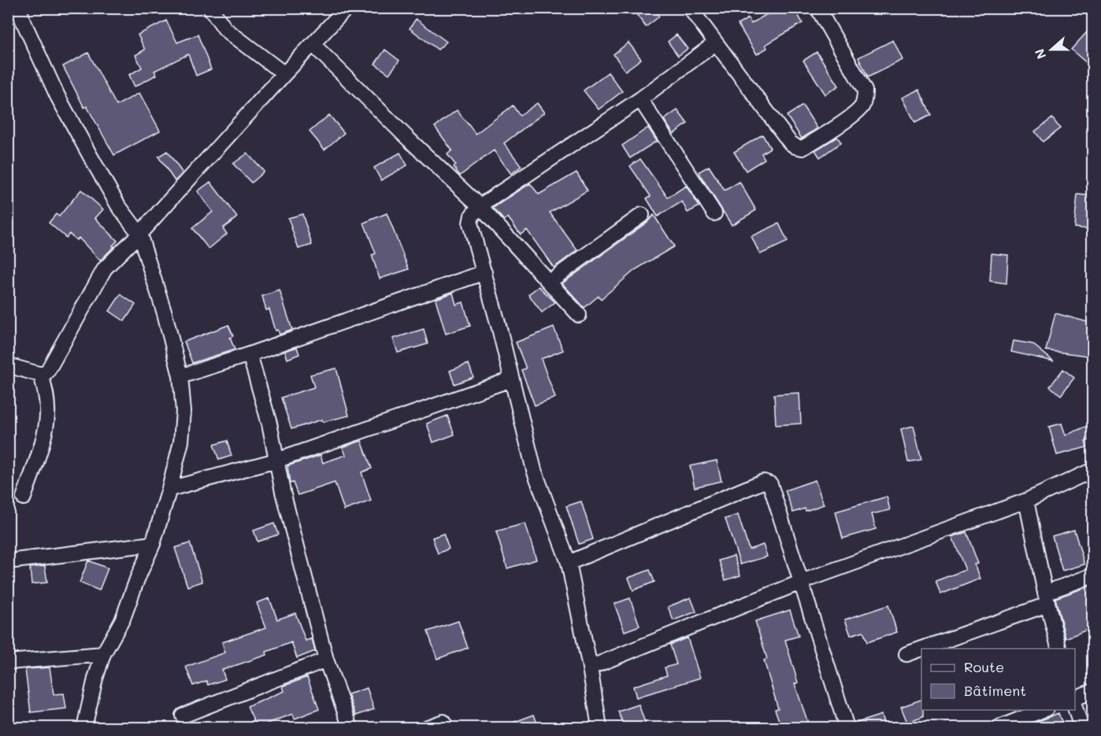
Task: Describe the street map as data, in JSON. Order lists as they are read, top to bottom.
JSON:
{
  "legend": ["Route", "Bâtiment"],
  "north": "left"
}
